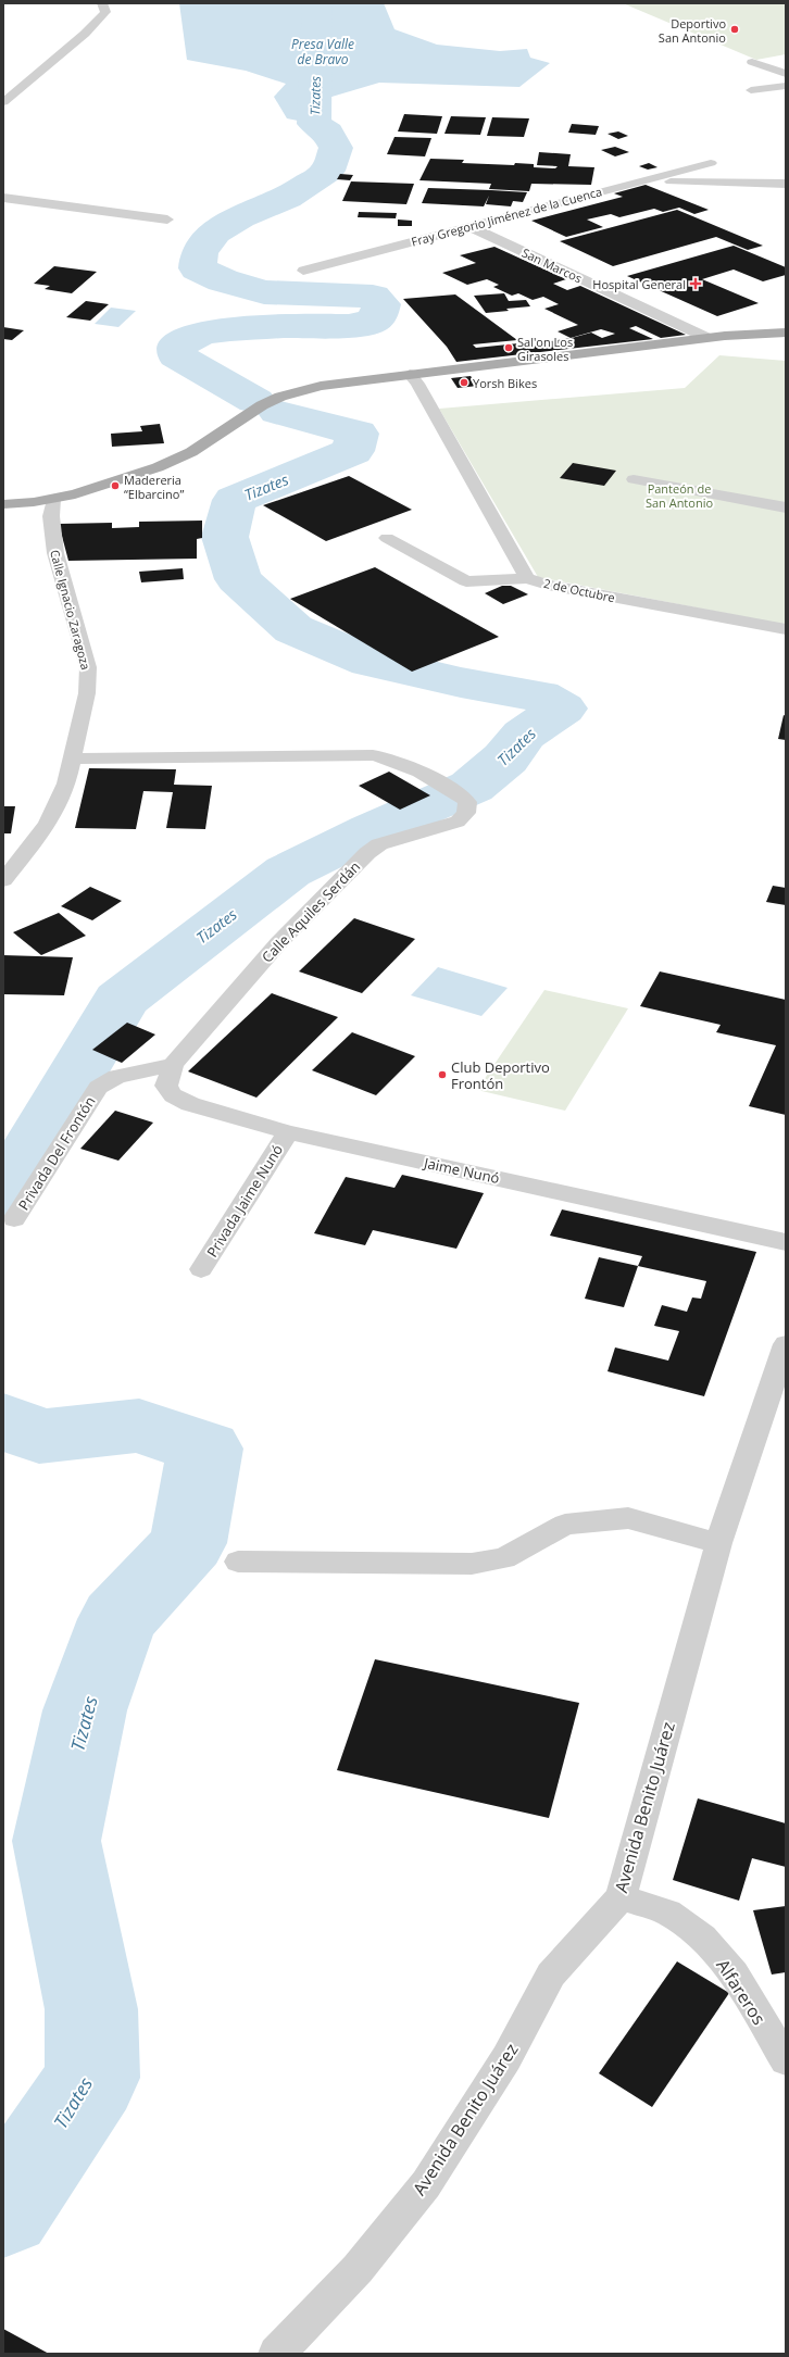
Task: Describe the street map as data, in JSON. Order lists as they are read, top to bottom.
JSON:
{
  "streets": {
    "street": [
      "Fray Gregorio Jiménez de la Cuenca",
      "San Marcos",
      "2 de Octubre",
      "Calle Ignacio Zaragoza",
      "Calle Aquiles Serdán",
      "Privada Del Frontón",
      "Jaime Nunó",
      "Privada Jaime Nunó",
      "Avenida Benito Juárez",
      "Alfareros"
    ]
  },
  "crossings": [
    ["Fray Gregorio Jiménez de la Cuenca", "San Marcos"],
    ["Calle Ignacio Zaragoza", "Calle Aquiles Serdán"],
    ["Calle Aquiles Serdán", "Privada Del Frontón"],
    ["Calle Aquiles Serdán", "Jaime Nunó"],
    ["Privada Del Frontón", "Jaime Nunó"],
    ["Jaime Nunó", "Privada Jaime Nunó"],
    ["Avenida Benito Juárez", "Alfareros"]
  ],
  "water": ["Presa Valle de Bravo", "Tizates"],
  "parks": ["Panteón de San Antonio"],
  "places": {
    "other": [
      "Deportivo San Antonio",
      "Sal'on Los Girasoles",
      "Yorsh Bikes",
      "Madereria “Elbarcino”",
      "Club Deportivo Frontón"
    ],
    "health": ["Hospital General"]
  }
}
